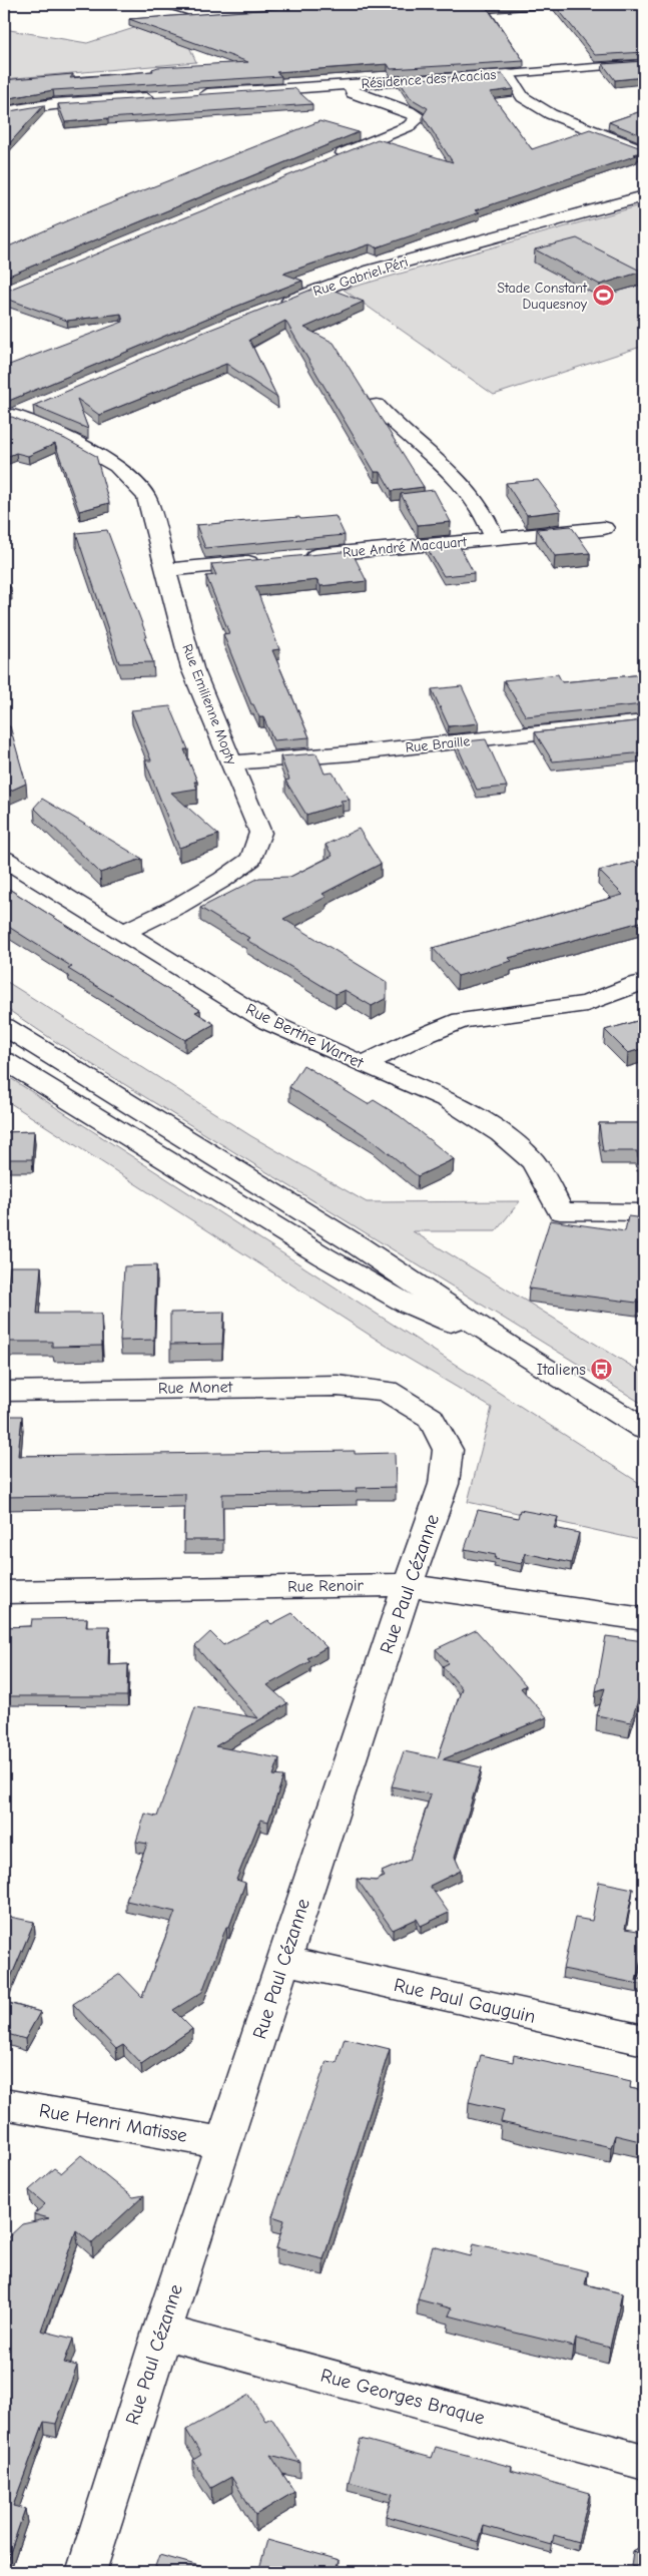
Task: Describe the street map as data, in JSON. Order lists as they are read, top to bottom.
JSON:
{
  "streets": {
    "street": [
      "Résidence des Acacias",
      "Rue Gabriel Péri",
      "Rue André Macquart",
      "Rue Emilienne Mopty",
      "Rue Braille",
      "Rue Berthe Warret",
      "Rue Monet",
      "Rue Paul Cézanne",
      "Rue Renoir",
      "Rue Paul Gauguin",
      "Rue Henri Matisse",
      "Rue Georges Braque"
    ]
  },
  "crossings": [
    ["Rue Emilienne Mopty", "Rue Braille"],
    ["Rue Emilienne Mopty", "Rue Berthe Warret"],
    ["Rue Monet", "Rue Paul Cézanne"],
    ["Rue Paul Cézanne", "Rue Renoir"],
    ["Rue Paul Cézanne", "Rue Paul Gauguin"],
    ["Rue Paul Cézanne", "Rue Henri Matisse"],
    ["Rue Paul Cézanne", "Rue Georges Braque"]
  ],
  "places": {
    "sports": ["Stade Constant Duquesnoy"],
    "bus stop": ["Italiens"]
  }
}
